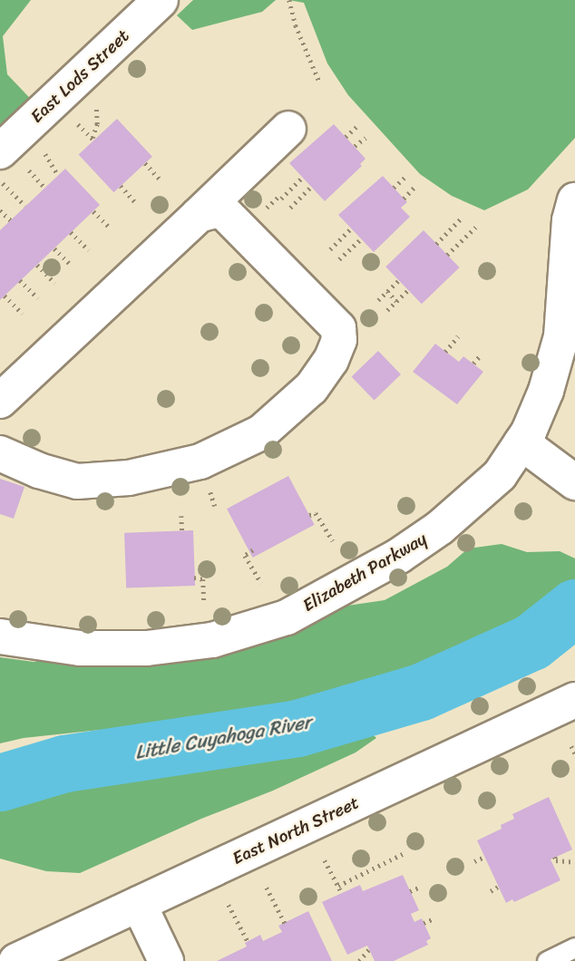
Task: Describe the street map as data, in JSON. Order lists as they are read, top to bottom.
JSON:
{
  "streets": {
    "street": ["East Lods Street", "Elizabeth Parkway", "East North Street"]
  },
  "water": ["Little Cuyahoga River"]
}
